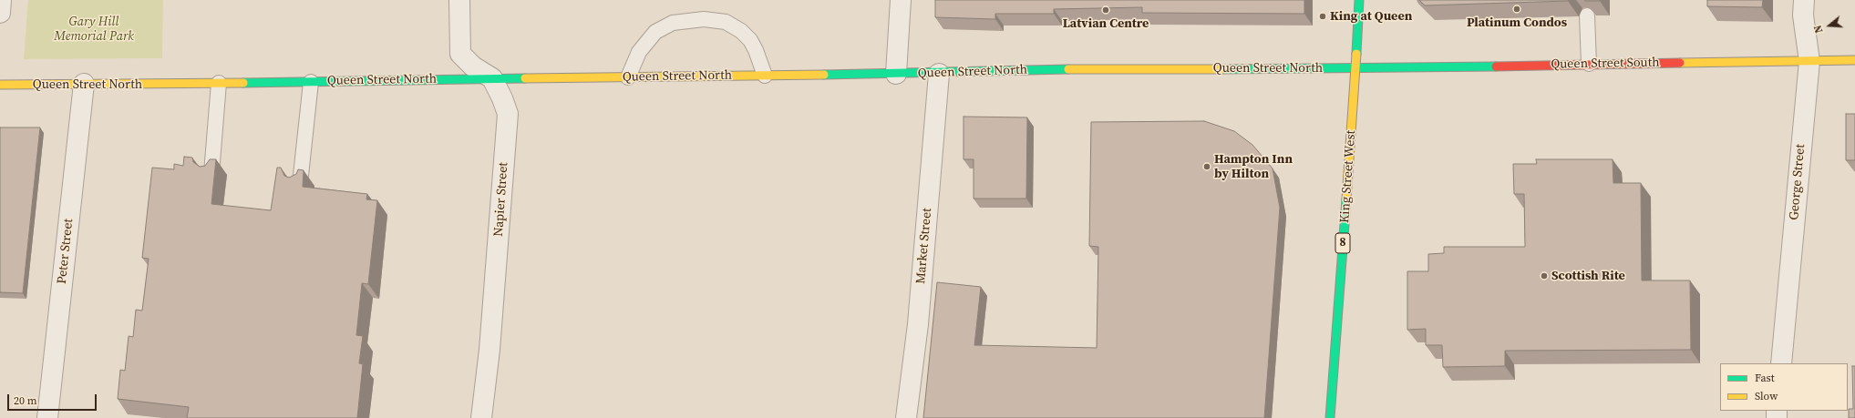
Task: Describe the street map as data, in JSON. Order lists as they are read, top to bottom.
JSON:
{
  "streets": {
    "main road": [
      "Queen Street South",
      "Queen Street North",
      "King Street West",
      "8"
    ],
    "street": [
      "George Street",
      "Napier Street",
      "Market Street",
      "Peter Street"
    ]
  },
  "crossings": [
    ["Queen Street South", "Queen Street North"],
    ["Queen Street South", "King Street West"],
    ["Queen Street South", "George Street"],
    ["Queen Street North", "King Street West"],
    ["Queen Street North", "Napier Street"],
    ["Queen Street North", "Market Street"],
    ["Queen Street North", "Peter Street"]
  ],
  "parks": ["Gary Hill Memorial Park"],
  "places": [
    "Platinum Condos",
    "Latvian Centre",
    "King at Queen",
    "Hampton Inn by Hilton",
    "Scottish Rite"
  ],
  "legend": ["Fast", "Slow"],
  "scale_bar": "20 m",
  "north": "left"
}
